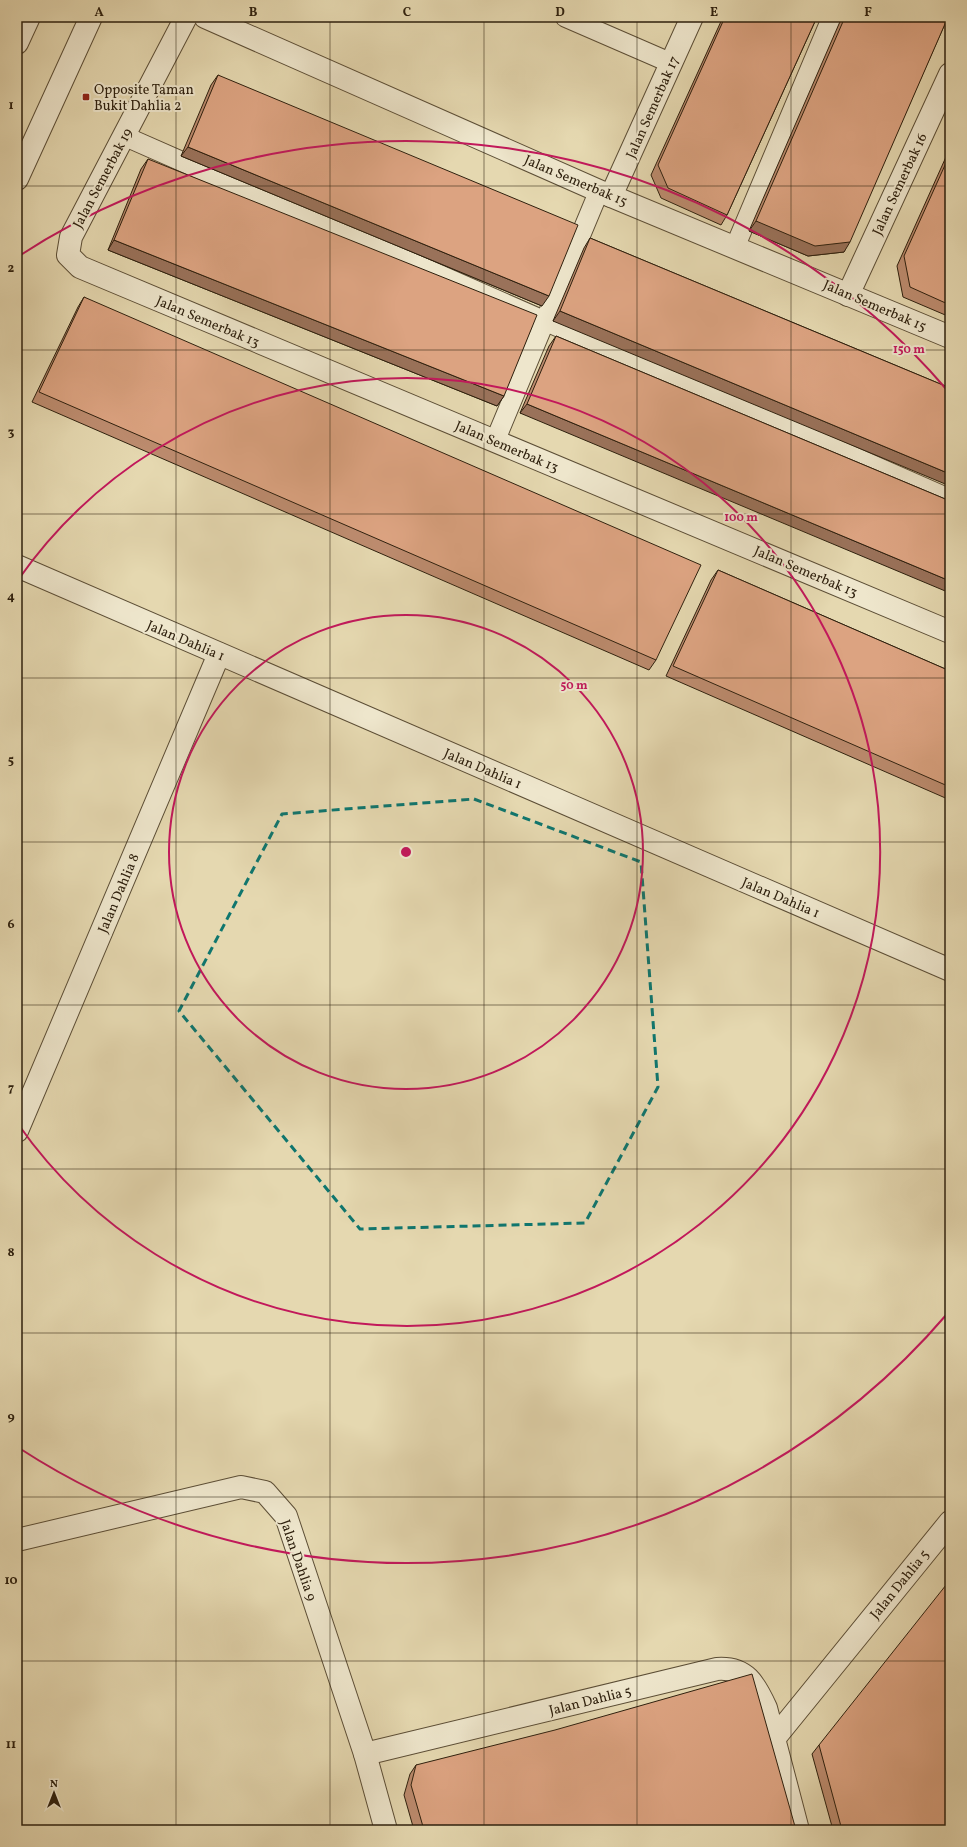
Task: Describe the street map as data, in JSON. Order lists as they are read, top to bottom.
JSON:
{
  "streets": {
    "street": [
      "Jalan Semerbak 17",
      "Jalan Semerbak 19",
      "Jalan Semerbak 15",
      "Jalan Semerbak 16",
      "Jalan Semerbak 13",
      "Jalan Dahlia 1",
      "Jalan Dahlia 8",
      "Jalan Dahlia 9",
      "Jalan Dahlia 5"
    ]
  },
  "crossings": [
    ["Jalan Semerbak 17", "Jalan Semerbak 15"],
    ["Jalan Semerbak 19", "Jalan Semerbak 13"],
    ["Jalan Semerbak 15", "Jalan Semerbak 16"],
    ["Jalan Dahlia 1", "Jalan Dahlia 8"],
    ["Jalan Dahlia 9", "Jalan Dahlia 5"]
  ],
  "places": {
    "transit": ["Opposite Taman Bukit Dahlia 2"]
  },
  "north": "top",
  "grid": {
    "columns": [
      "A",
      "B",
      "C",
      "D",
      "E",
      "F"
    ],
    "rows": [
      "1",
      "2",
      "3",
      "4",
      "5",
      "6",
      "7",
      "8",
      "9",
      "10",
      "11"
    ]
  },
  "rings": ["150 m", "100 m", "50 m"]
}
